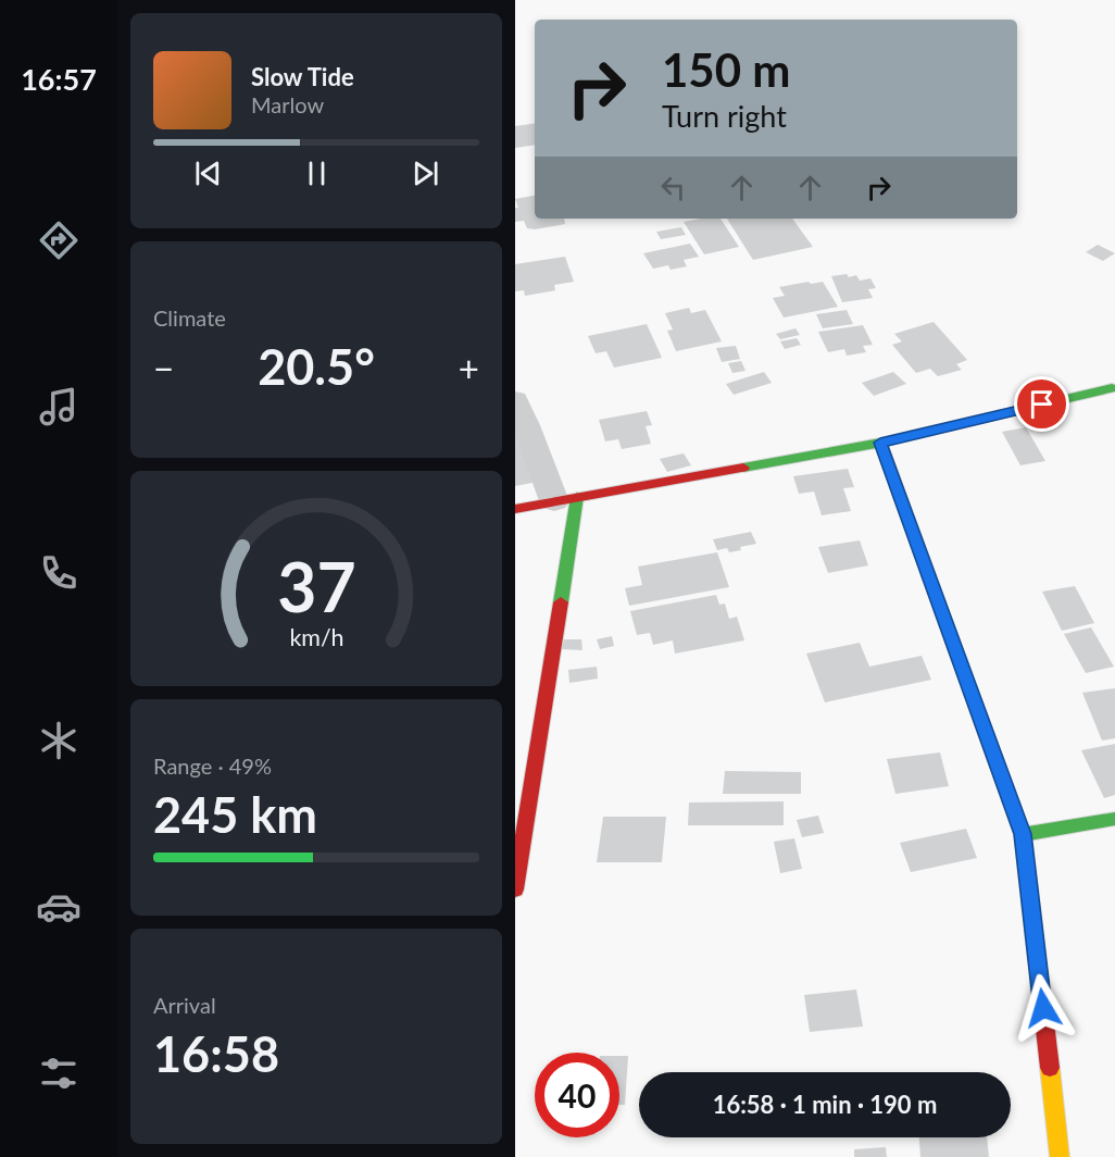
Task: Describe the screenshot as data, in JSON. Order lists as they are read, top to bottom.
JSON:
{
  "page": {
    "tabs": "16:57",
    "turn": ["150 m", "Turn right"],
    "song": ["Slow Tide", "Marlow"],
    "tile": [
      "Climate",
      ["Range · 49%", "245 km"],
      ["Arrival", "16:58"]
    ],
    "heat": ["−", "20.5°", "+"],
    "limit": "40",
    "trip": "16:58 · 1 min · 190 m",
    "gauge": ["37", "km/h"]
  }
}
